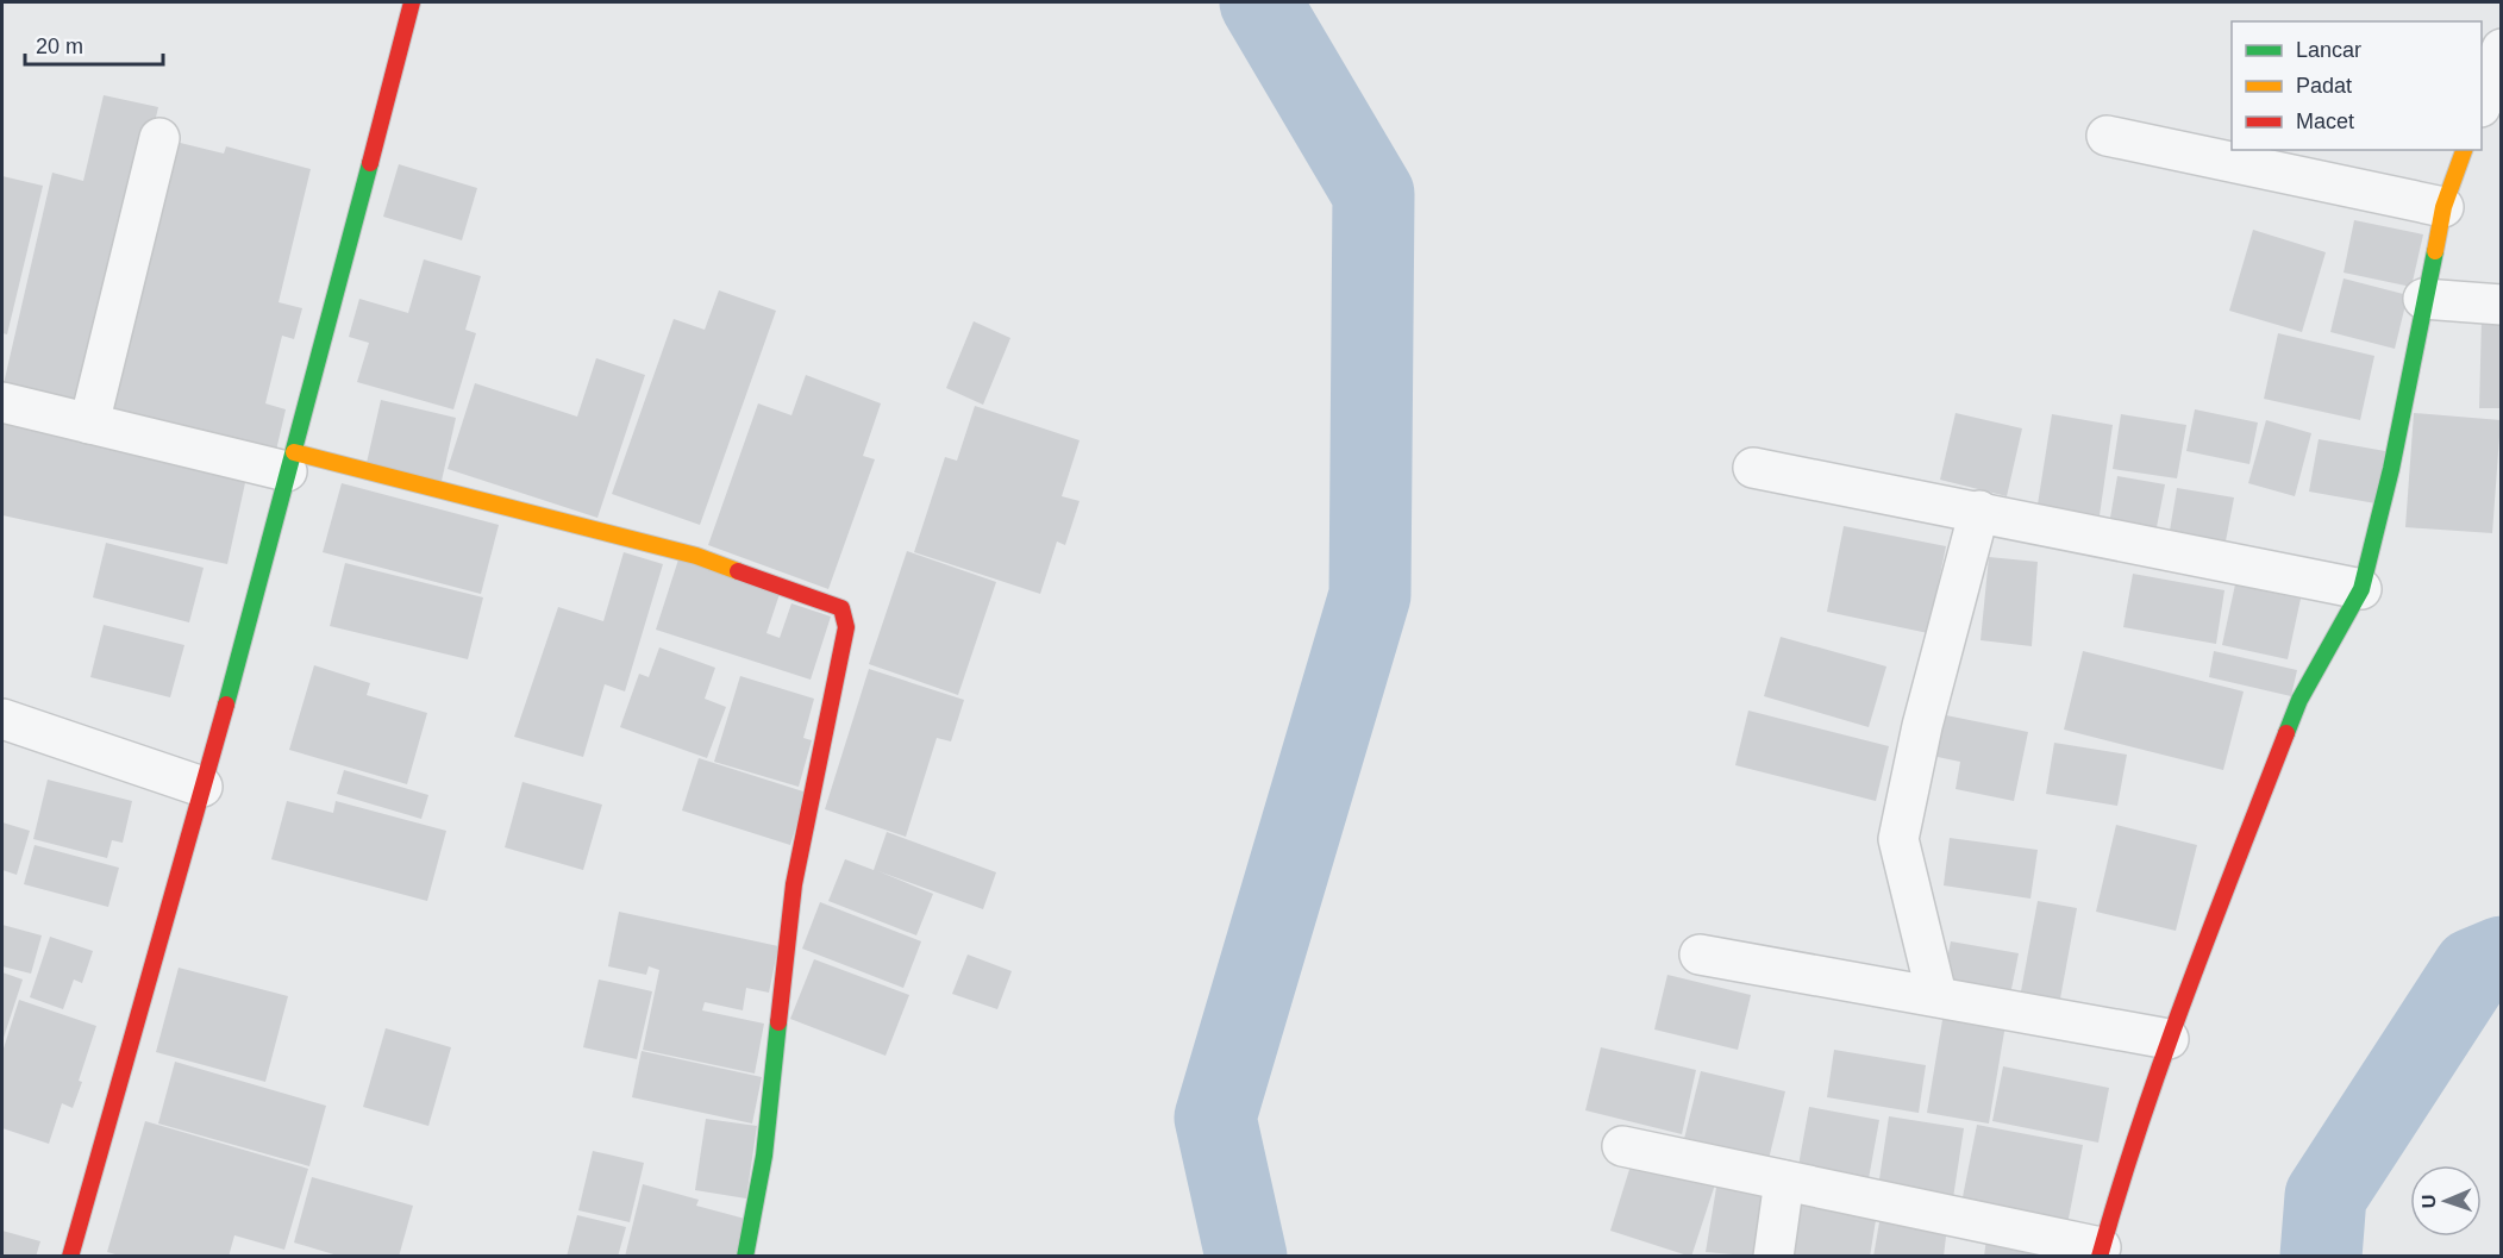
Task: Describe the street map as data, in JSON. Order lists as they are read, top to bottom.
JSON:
{
  "legend": ["Lancar", "Padat", "Macet"],
  "scale_bar": "20 m",
  "north": "left"
}
